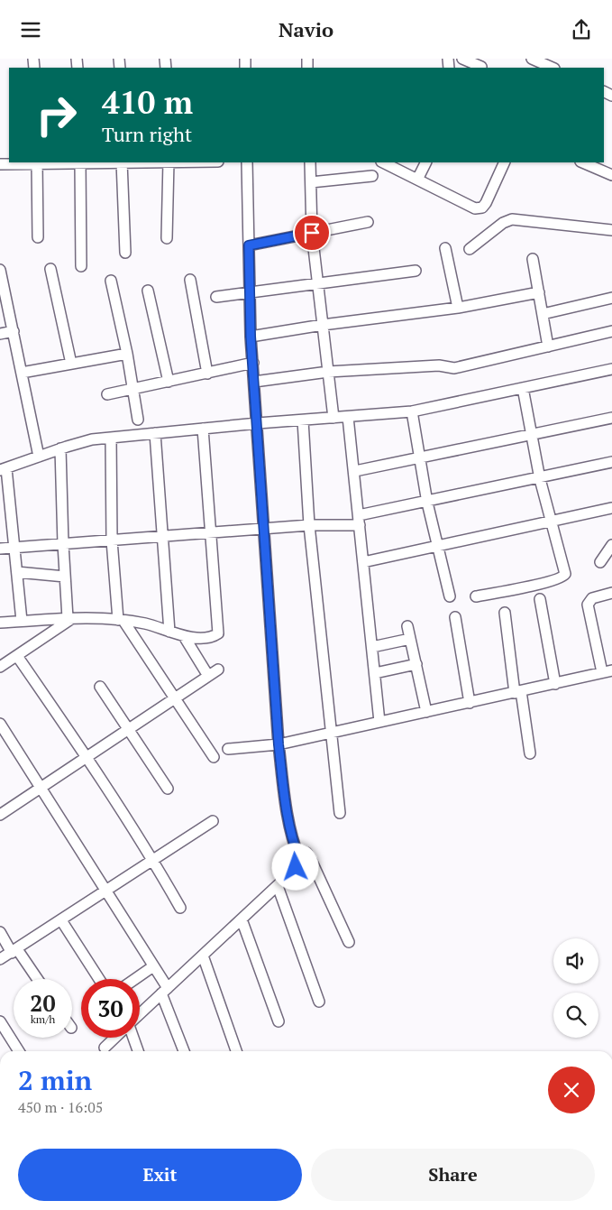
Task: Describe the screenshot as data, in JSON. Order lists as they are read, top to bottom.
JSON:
{
  "page": {
    "header": "Navio",
    "turn": ["410 m", "Turn right"],
    "speed": "20 km/h",
    "limit": "30",
    "heading": ["2 min", "450 m · 16:05"],
    "buttons": ["Exit", "Share"]
  }
}
